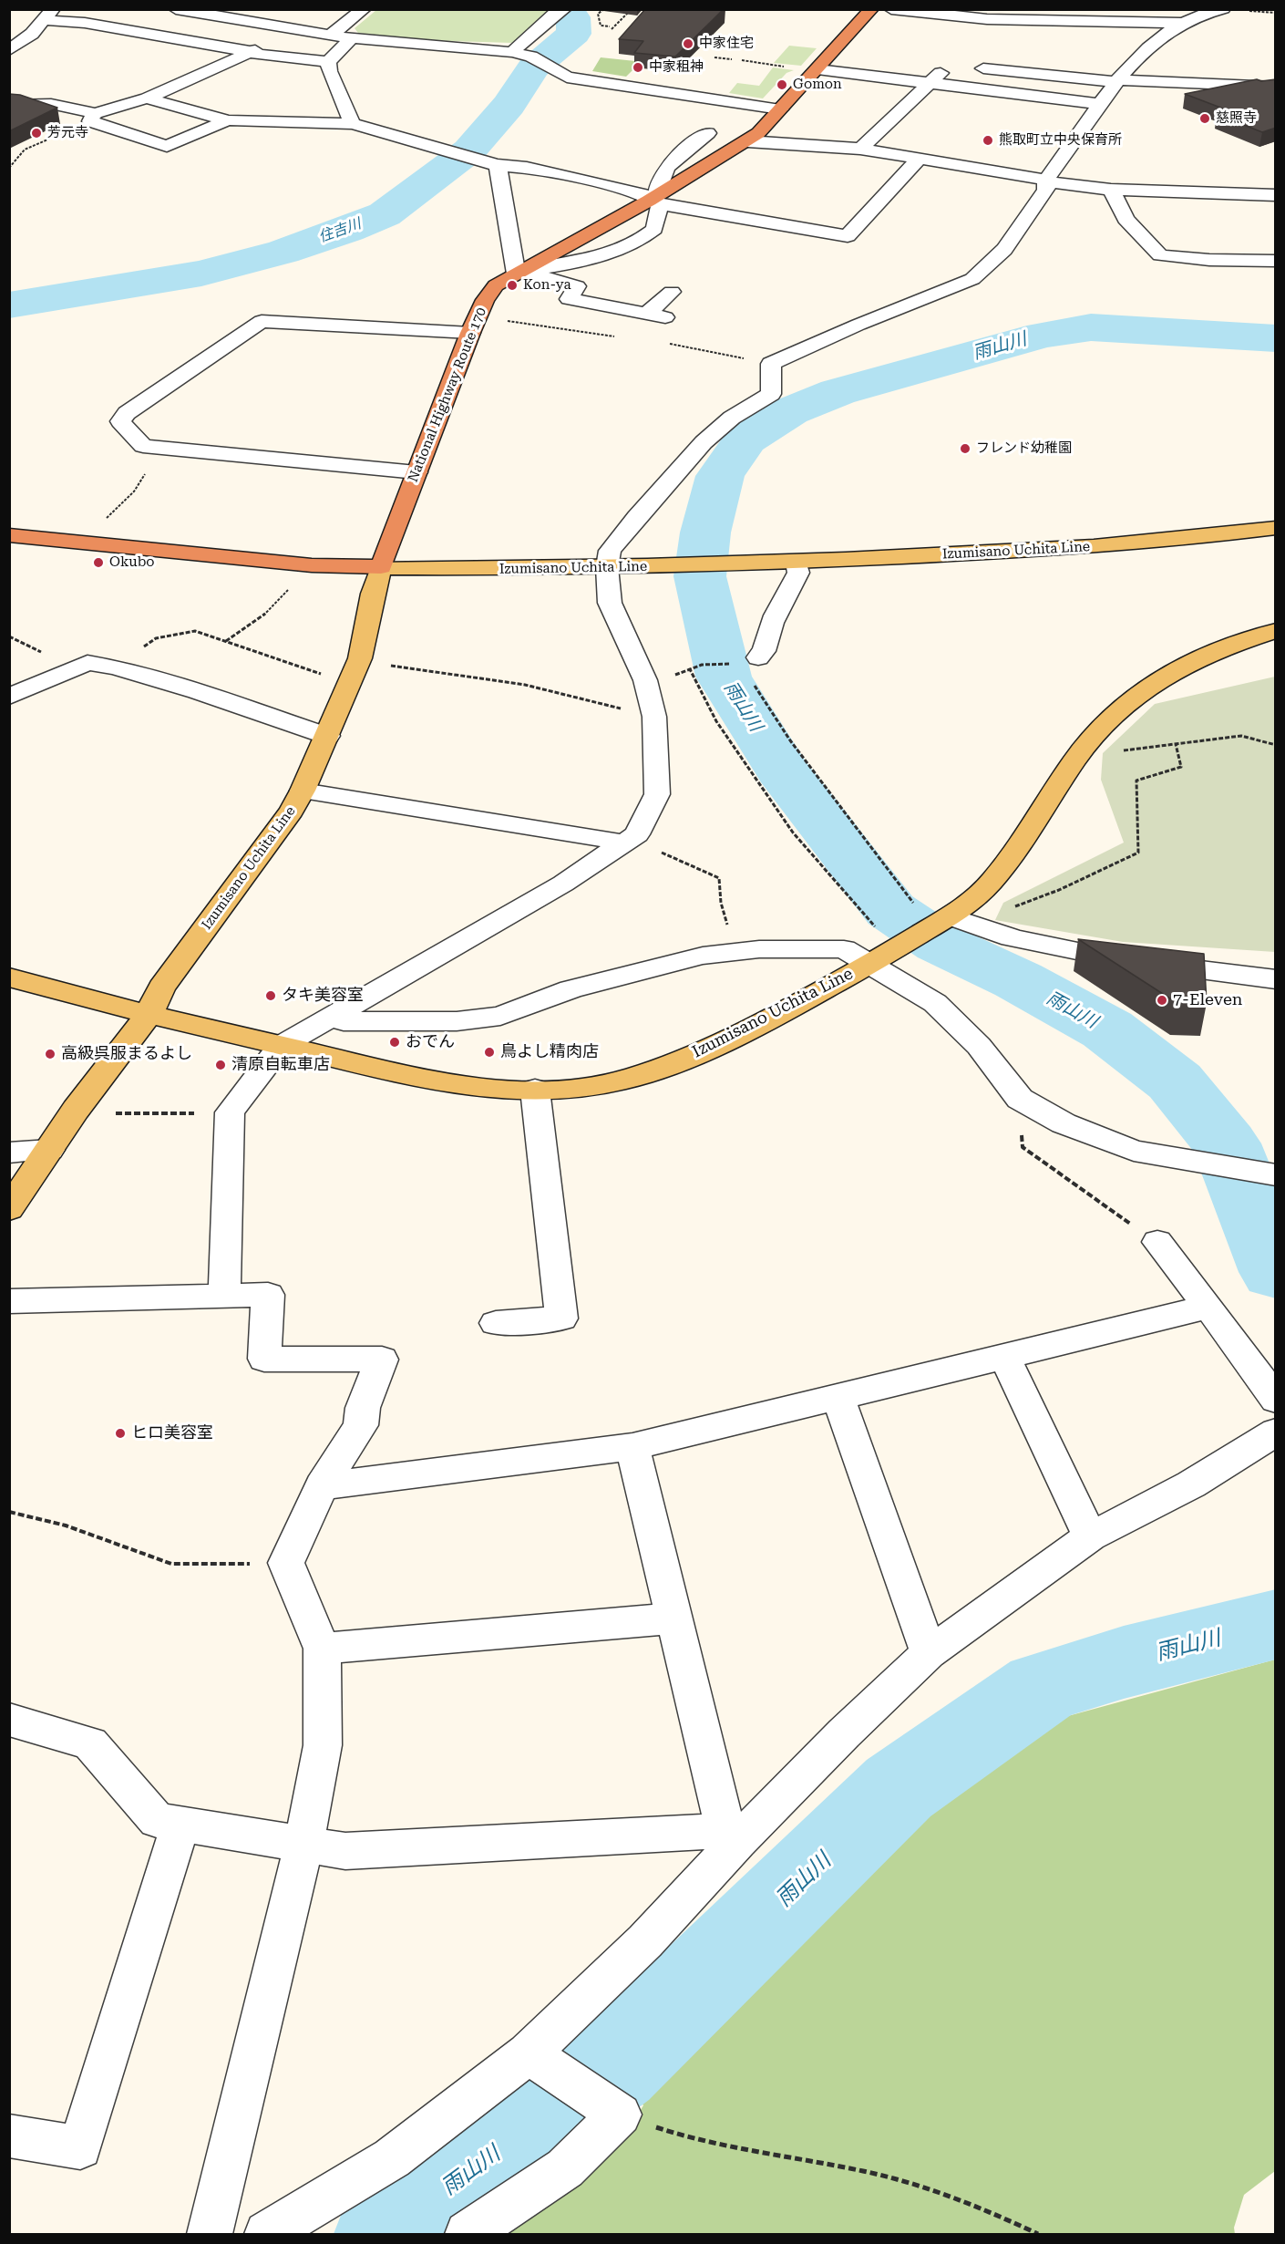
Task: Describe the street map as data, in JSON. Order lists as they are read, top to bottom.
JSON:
{
  "streets": {
    "highway": ["National Highway Route 170"],
    "main road": ["Izumisano Uchita Line"]
  },
  "crossings": [
    ["National Highway Route 170", "Izumisano Uchita Line"]
  ],
  "water": ["住吉川", "雨山川"],
  "places": [
    "中家住宅",
    "中家租神",
    "Gomon",
    "慈照寺",
    "芳元寺",
    "熊取町立中央保育所",
    "Kon-ya",
    "フレンド幼稚園",
    "Okubo",
    "タキ美容室",
    "7-Eleven",
    "おでん",
    "鳥よし精肉店",
    "高級呉服まるよし",
    "清原自転車店",
    "ヒロ美容室"
  ]
}
